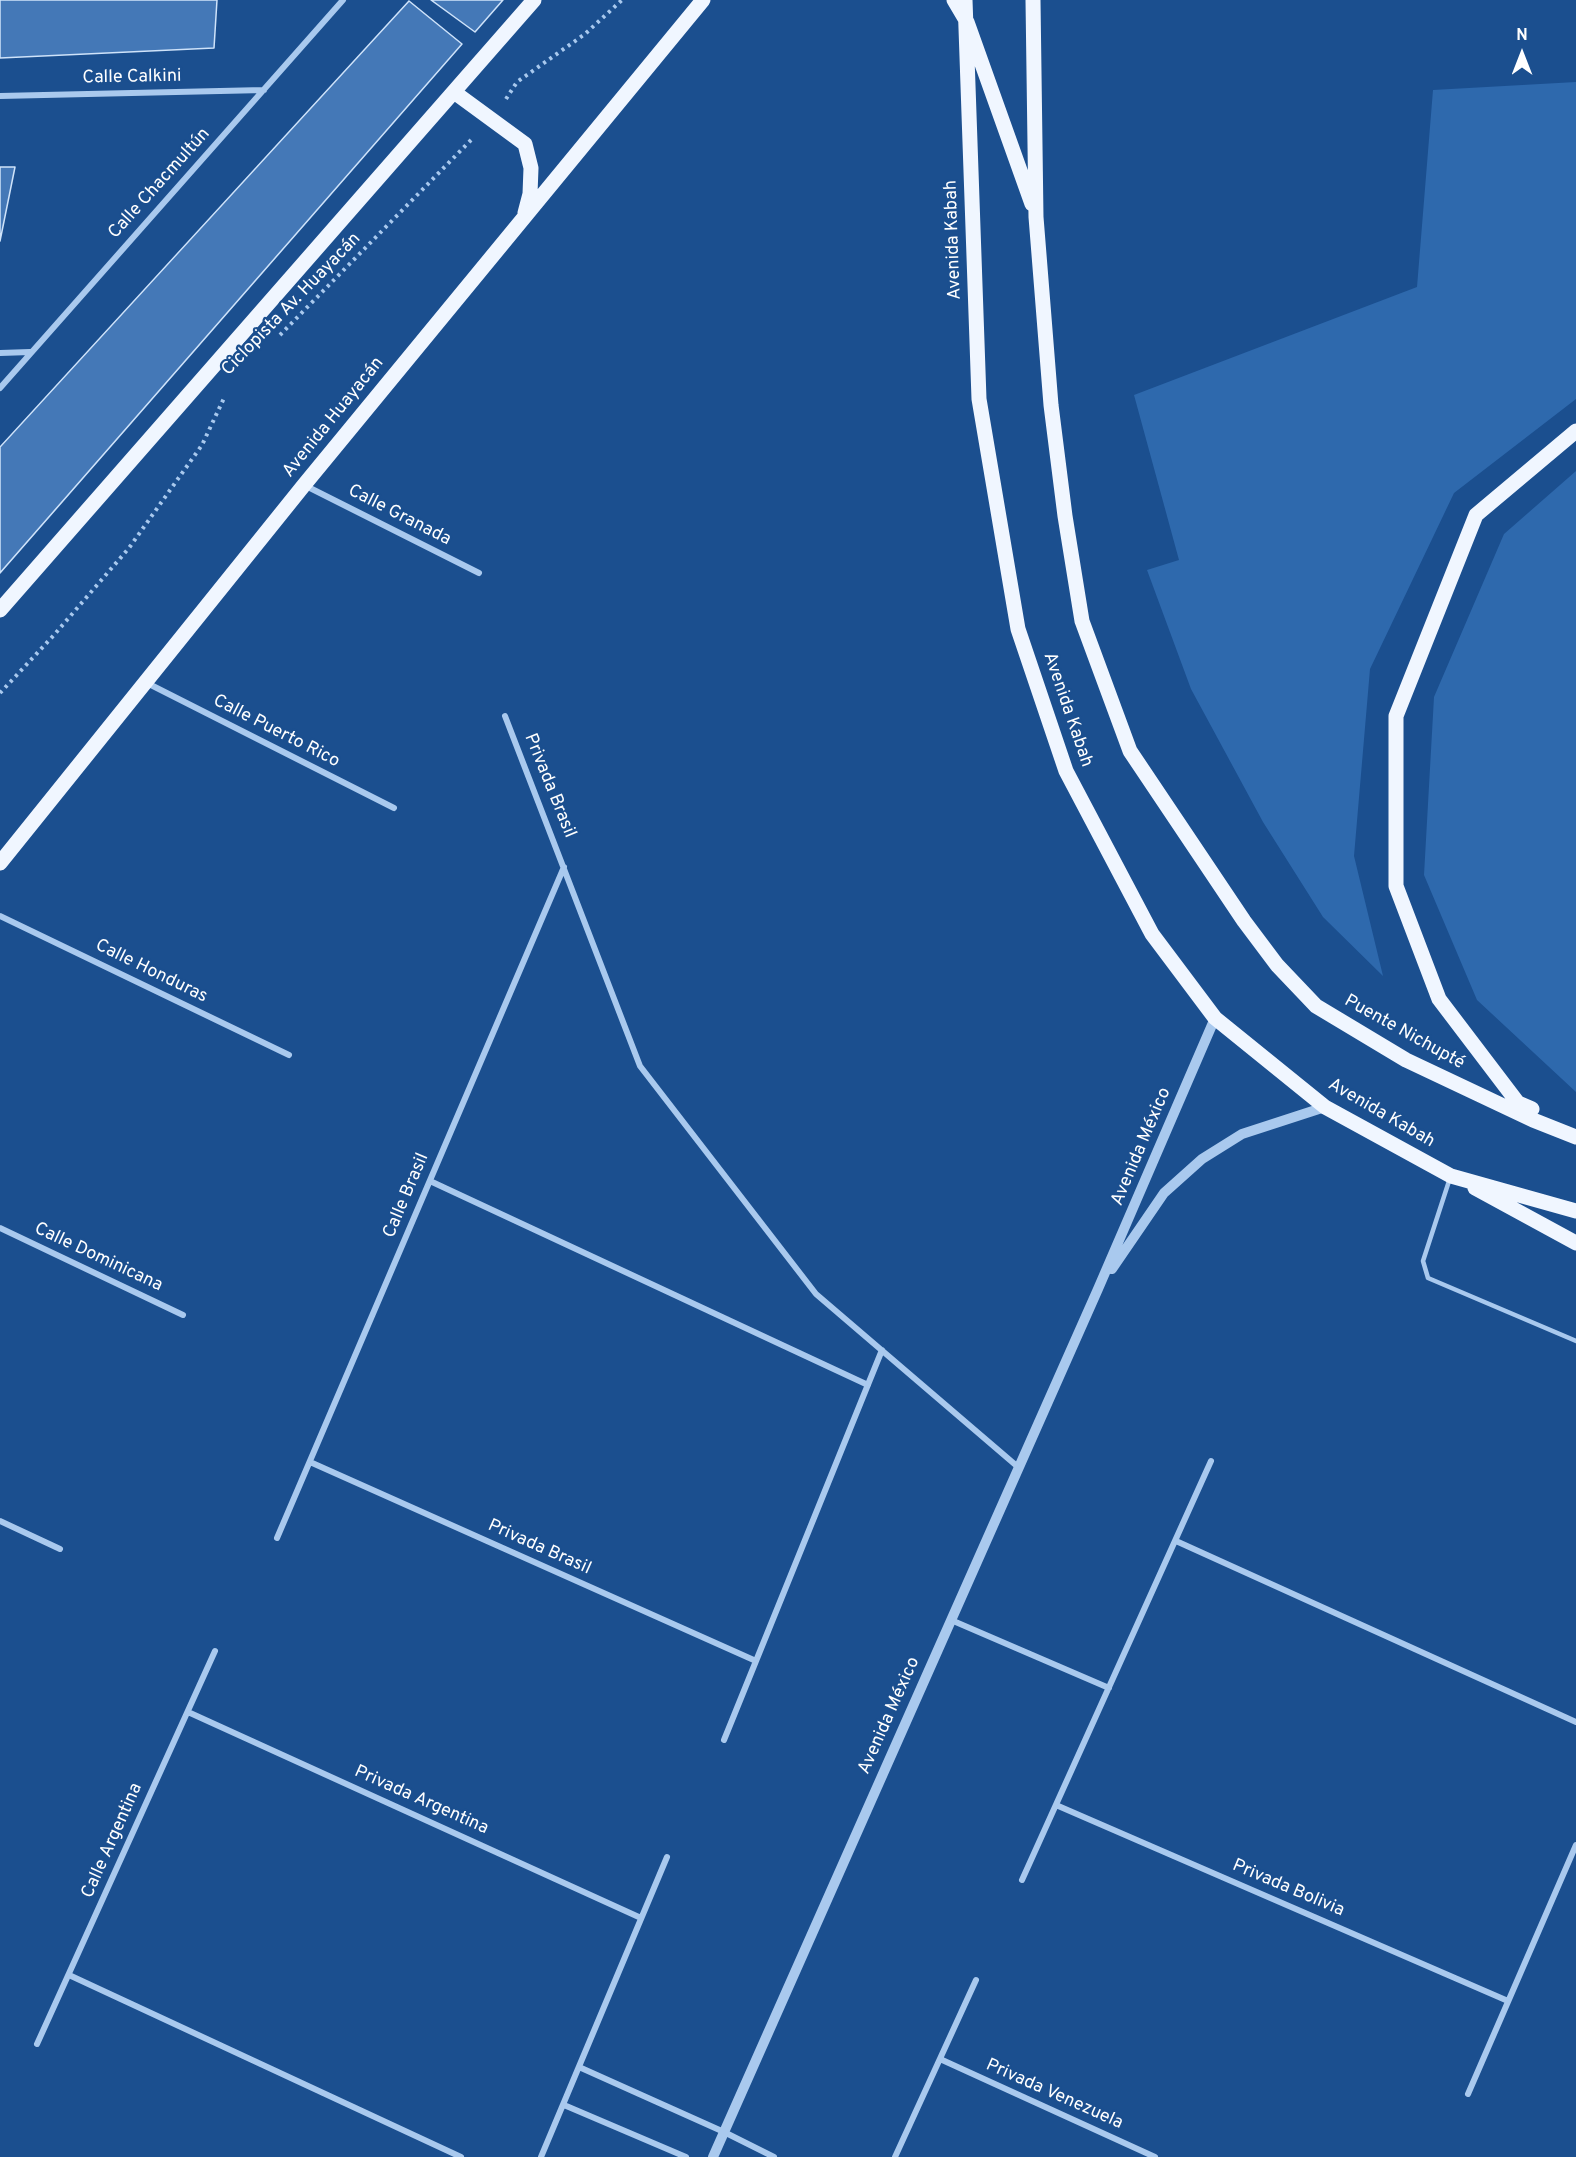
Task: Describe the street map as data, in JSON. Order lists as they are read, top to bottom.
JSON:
{
  "streets": {
    "main road": ["Avenida Kabah", "Avenida Huayacán", "Puente Nichupté"],
    "street": [
      "Calle Calkini",
      "Calle Chacmultún",
      "Calle Granada",
      "Calle Puerto Rico",
      "Privada Brasil",
      "Calle Honduras",
      "Avenida México",
      "Calle Brasil",
      "Calle Dominicana",
      "Privada Argentina",
      "Calle Argentina",
      "Privada Bolivia",
      "Privada Venezuela"
    ],
    "path": ["Ciclopista Av. Huayacán"]
  },
  "crossings": [
    ["Calle Calkini", "Calle Chacmultún"],
    ["Avenida Kabah", "Avenida México"],
    ["Avenida Huayacán", "Calle Granada"],
    ["Avenida Huayacán", "Calle Puerto Rico"],
    ["Privada Brasil", "Avenida México"],
    ["Privada Brasil", "Calle Brasil"],
    ["Privada Argentina", "Calle Argentina"]
  ],
  "north": "top"
}
